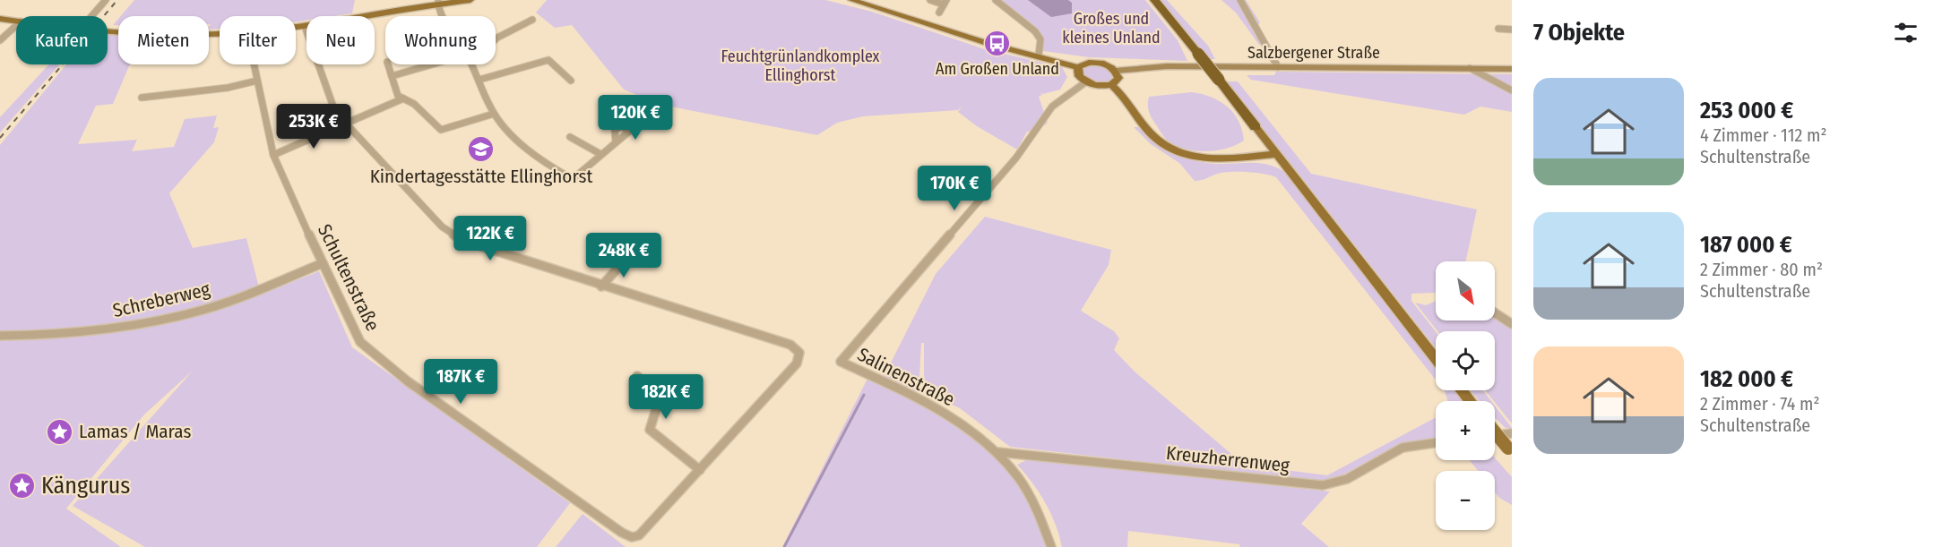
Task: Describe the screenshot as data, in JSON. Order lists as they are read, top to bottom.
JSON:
{
  "streets": {
    "main road": ["Salzbergener Straße"],
    "street": [
      "Schultenstraße",
      "Schreberweg",
      "Salinenstraße",
      "Kreuzherrenweg"
    ]
  },
  "crossings": [
    ["Schultenstraße", "Schreberweg"],
    ["Salinenstraße", "Kreuzherrenweg"]
  ],
  "parks": ["Großes und kleines Unland", "Feuchtgrünlandkomplex Ellinghorst"],
  "places": {
    "bus stop": ["Am Großen Unland"],
    "school or university": ["Kindertagesstätte Ellinghorst"],
    "place": ["Lamas / Maras", "Kängurus"]
  },
  "north": "bottom right",
  "page": {
    "heading": "7 Objekte",
    "chip": [
      "Kaufen",
      "Mieten",
      "Filter",
      "Neu",
      "Wohnung"
    ],
    "list": [
      {
        "name": "253 000 €",
        "note": "4 Zimmer · 112 m² · Schultenstraße"
      },
      {
        "name": "187 000 €",
        "note": "2 Zimmer · 80 m² · Schultenstraße"
      },
      {
        "name": "182 000 €",
        "note": "2 Zimmer · 74 m² · Schultenstraße"
      }
    ],
    "price": [
      "120K €",
      "253K €",
      "170K €",
      "122K €",
      "248K €",
      "187K €",
      "182K €"
    ],
    "map_buttons": ["+", "−"]
  }
}
